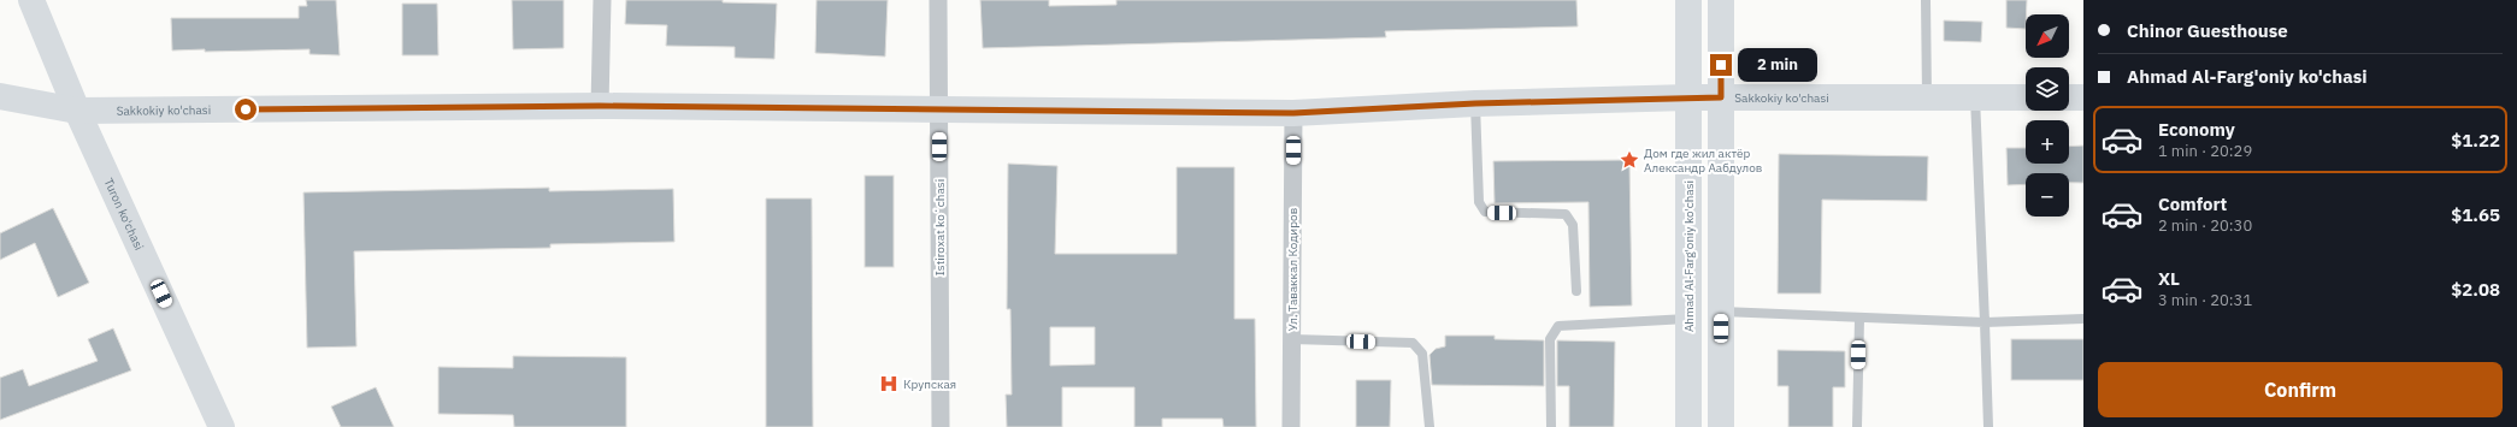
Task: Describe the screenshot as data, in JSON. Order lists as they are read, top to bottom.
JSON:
{
  "streets": {
    "street": [
      "Sakkokiy ko'chasi",
      "Turon ko'chasi",
      "Istiroxat koʻchasi",
      "Ahmad Al-Farg'oniy ko'chasi",
      "Ул. Таваккал Кодиров"
    ]
  },
  "crossings": [
    ["Sakkokiy ko'chasi", "Turon ko'chasi"],
    ["Sakkokiy ko'chasi", "Istiroxat koʻchasi"],
    ["Sakkokiy ko'chasi", "Ahmad Al-Farg'oniy ko'chasi"],
    ["Sakkokiy ko'chasi", "Ул. Таваккал Кодиров"]
  ],
  "places": {
    "place": ["Дом где жил актёр Александр Аабдулов"],
    "hospital": ["Крупская"]
  },
  "north": "bottom left",
  "page": {
    "banner": ["Chinor Guesthouse", "Ahmad Al-Farg'oniy ko'chasi"],
    "map_buttons": ["+", "−"],
    "bubble": "2 min",
    "list": [
      {
        "name": "Economy",
        "note": "1 min · 20:29",
        "value": "$1.22"
      },
      {
        "name": "Comfort",
        "note": "2 min · 20:30",
        "value": "$1.65"
      },
      {
        "name": "XL",
        "note": "3 min · 20:31",
        "value": "$2.08"
      }
    ],
    "buttons": "Confirm"
  }
}
